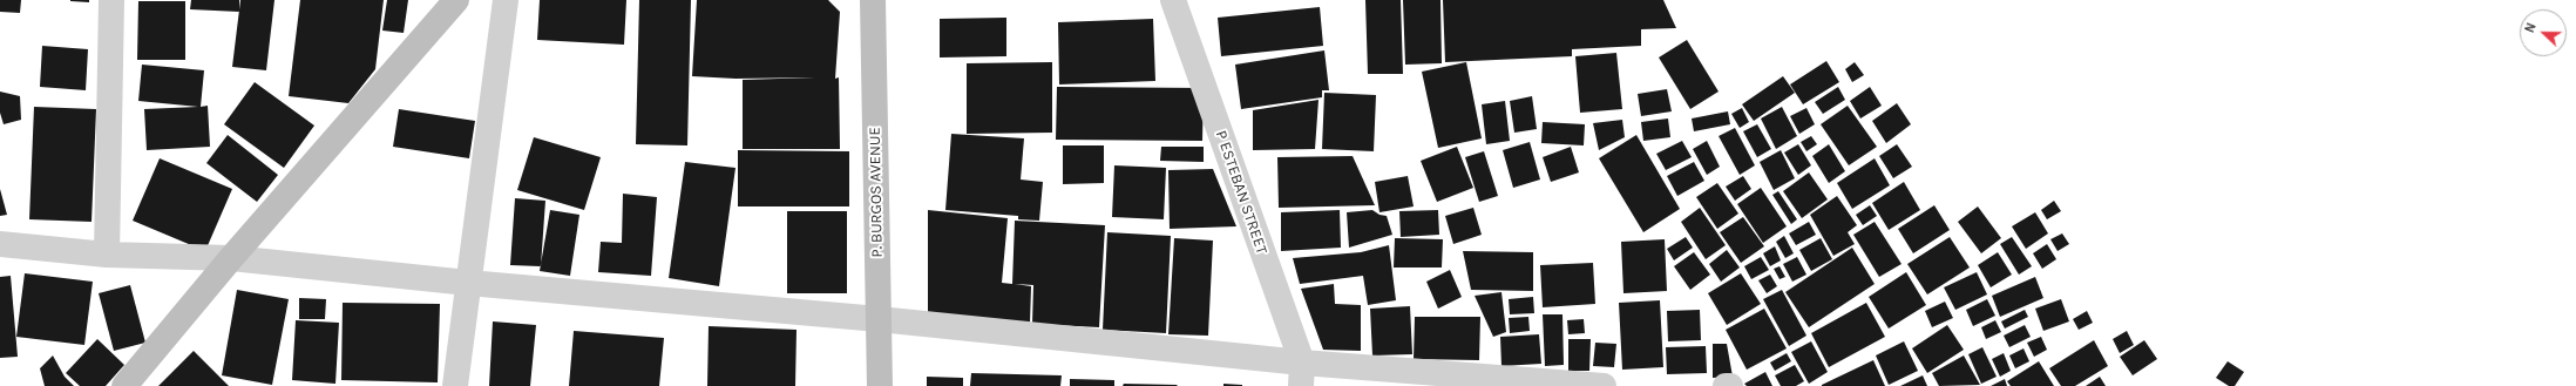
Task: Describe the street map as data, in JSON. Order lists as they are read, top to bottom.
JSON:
{
  "streets": {
    "street": ["P. BURGOS AVENUE", "P ESTEBAN STREET"]
  },
  "north": "left"
}
